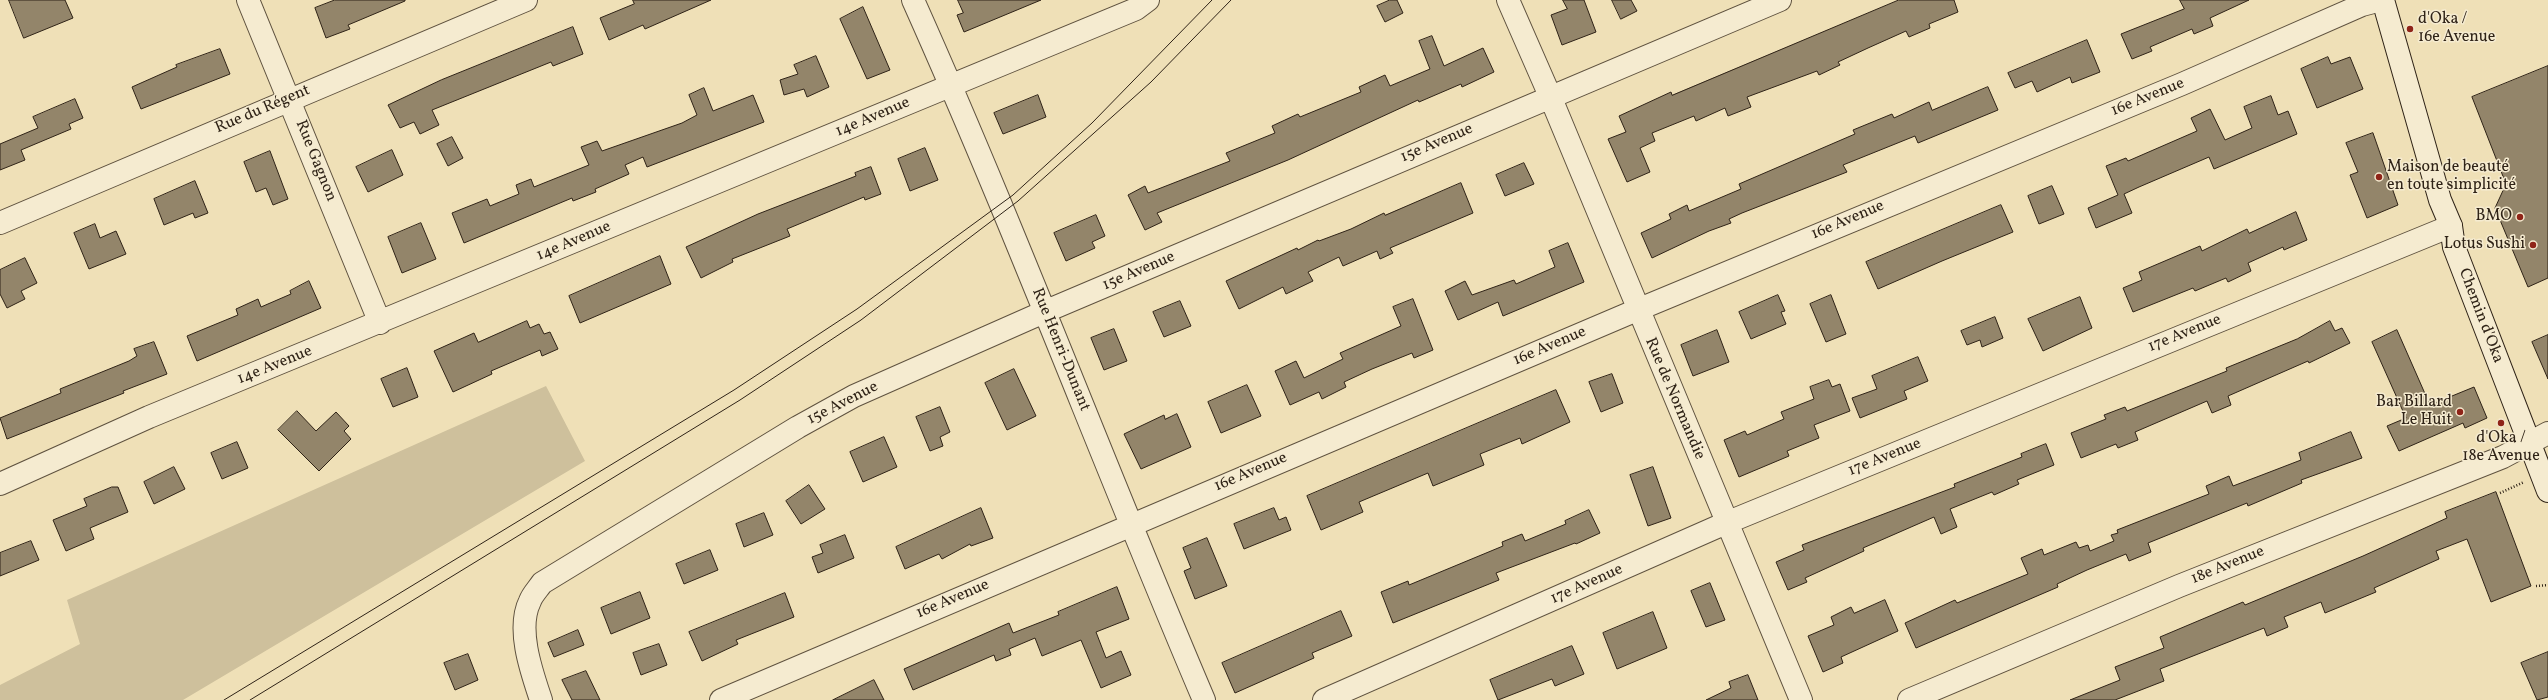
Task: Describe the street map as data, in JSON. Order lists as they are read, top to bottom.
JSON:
{
  "streets": {
    "street": [
      "16e Avenue",
      "Rue du Régent",
      "14e Avenue",
      "15e Avenue",
      "Rue Gagnon",
      "Chemin d'Oka",
      "17e Avenue",
      "Rue Henri-Dunant",
      "Rue de Normandie",
      "18e Avenue"
    ]
  },
  "crossings": [
    ["16e Avenue", "Chemin d'Oka"],
    ["16e Avenue", "Rue Henri-Dunant"],
    ["16e Avenue", "Rue de Normandie"],
    ["Rue du Régent", "Rue Gagnon"],
    ["14e Avenue", "Rue Gagnon"],
    ["14e Avenue", "Rue Henri-Dunant"],
    ["15e Avenue", "Rue Henri-Dunant"],
    ["15e Avenue", "Rue de Normandie"],
    ["Chemin d'Oka", "17e Avenue"],
    ["Chemin d'Oka", "18e Avenue"],
    ["17e Avenue", "Rue de Normandie"]
  ],
  "places": [
    "d'Oka / 16e Avenue",
    "Maison de beauté en toute simplicité",
    "BMO",
    "Lotus Sushi",
    "Bar Billard Le Huit",
    "d'Oka / 18e Avenue"
  ]
}
